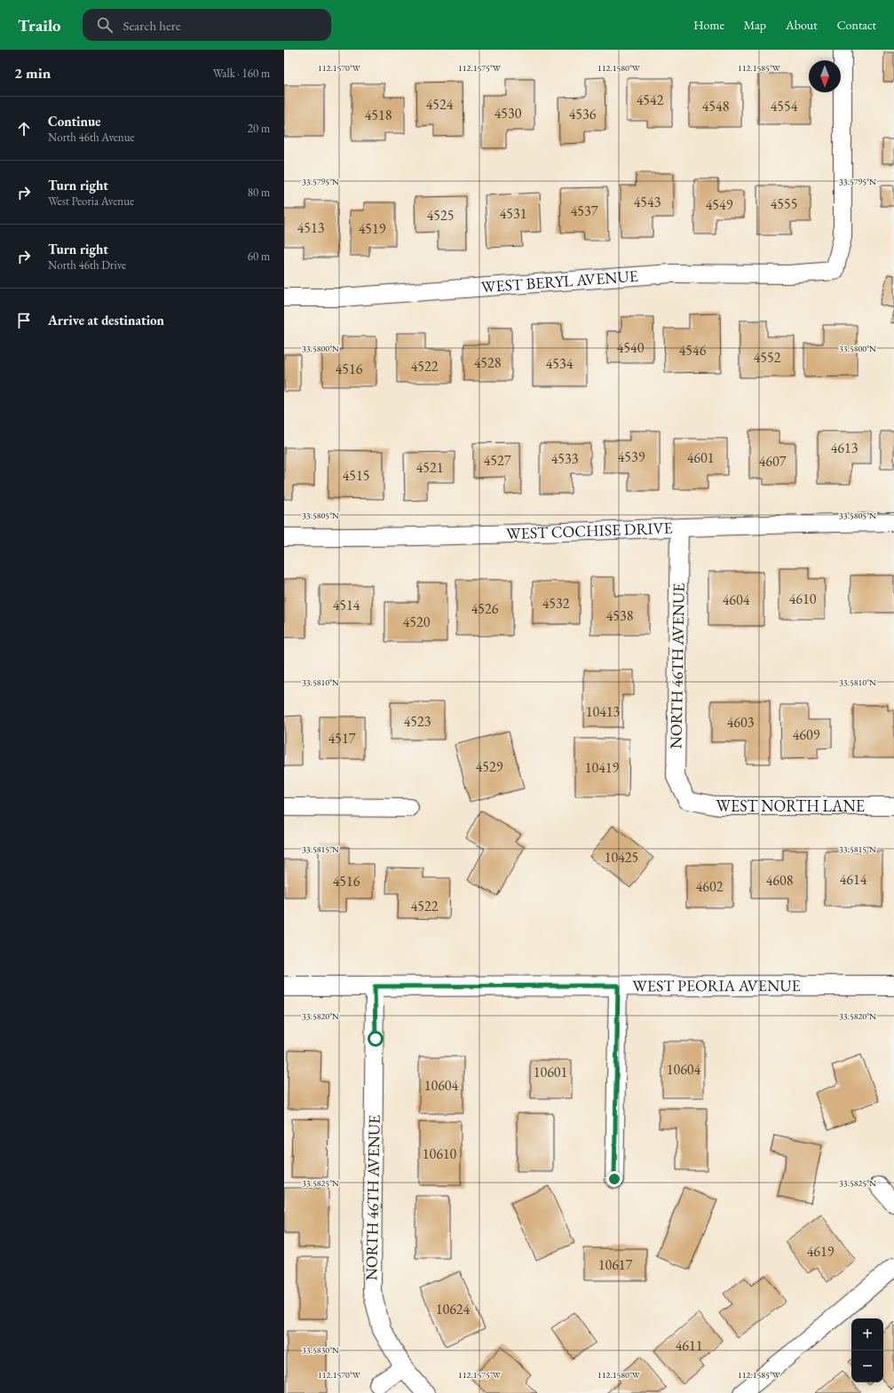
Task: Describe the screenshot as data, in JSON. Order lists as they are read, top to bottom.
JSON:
{
  "streets": {
    "main road": ["WEST PEORIA AVENUE"],
    "street": [
      "WEST BERYL AVENUE",
      "WEST COCHISE DRIVE",
      "NORTH 46TH AVENUE",
      "WEST NORTH LANE"
    ]
  },
  "crossings": [
    ["WEST COCHISE DRIVE", "NORTH 46TH AVENUE"],
    ["NORTH 46TH AVENUE", "WEST NORTH LANE"],
    ["NORTH 46TH AVENUE", "WEST PEORIA AVENUE"]
  ],
  "house_numbers": [
    "4542",
    "4524",
    "4548",
    "4554",
    "4530",
    "4536",
    "4518",
    "4543",
    "4555",
    "4549",
    "4537",
    "4531",
    "4525",
    "4513",
    "4519",
    "4540",
    "4546",
    "4552",
    "4528",
    "4534",
    "4522",
    "4516",
    "4613",
    "4539",
    "4601",
    "4533",
    "4527",
    "4607",
    "4521",
    "4515",
    "4610",
    "4604",
    "4532",
    "4514",
    "4526",
    "4538",
    "4520",
    "10413",
    "4523",
    "4603",
    "4609",
    "4517",
    "4529",
    "10419",
    "10425",
    "4614",
    "4608",
    "4516",
    "4602",
    "4522",
    "10604",
    "10601",
    "10604",
    "10610",
    "4619",
    "10617",
    "10624",
    "4611"
  ],
  "north": "bottom",
  "page": {
    "header": "Trailo",
    "search": "Search here",
    "nav": [
      "Home",
      "Map",
      "About",
      "Contact"
    ],
    "heading": ["2 min", "Walk · 160 m"],
    "list": [
      ["Continue", "North 46th Avenue", "20 m"],
      ["Turn right", "West Peoria Avenue", "80 m"],
      ["Turn right", "North 46th Drive", "60 m"],
      "Arrive at destination"
    ],
    "map_buttons": ["+", "−"]
  },
  "coordinates": [
    "112.1570°W",
    "112.1575°W",
    "112.1580°W",
    "112.1585°W",
    "33.5795°N",
    "33.5800°N",
    "33.5805°N",
    "33.5810°N",
    "33.5815°N",
    "33.5820°N",
    "33.5825°N",
    "33.5830°N"
  ]
}
